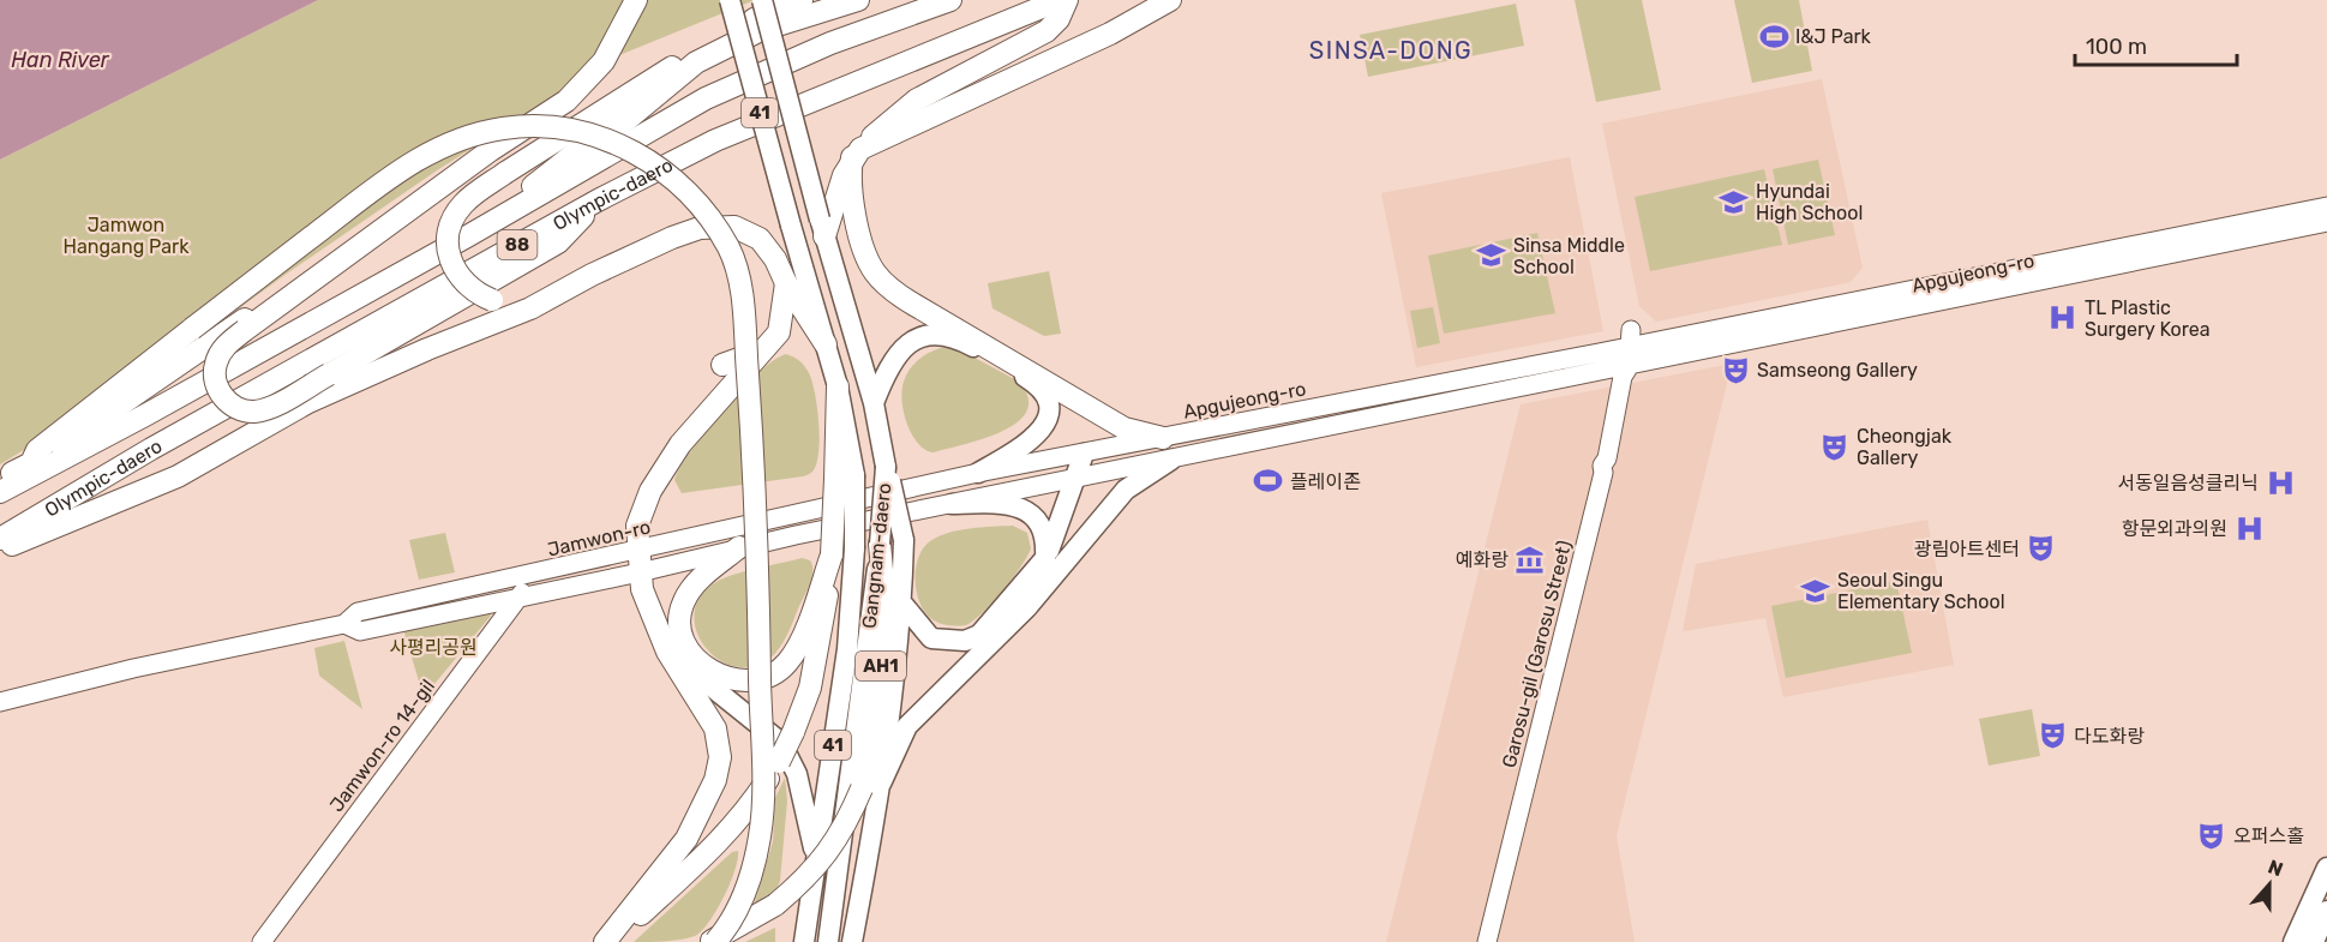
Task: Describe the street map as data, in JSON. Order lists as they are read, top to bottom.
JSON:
{
  "streets": {
    "highway": ["Olympic-daero", "88", "AH1"],
    "main road": [
      "41",
      "Apgujeong-ro",
      "Jamwon-ro",
      "Gangnam-daero",
      "Garosu-gil (Garosu Street)",
      "Jamwon-ro 14-gil"
    ]
  },
  "crossings": [
    ["41", "Gangnam-daero"],
    ["Apgujeong-ro", "Jamwon-ro"],
    ["Apgujeong-ro", "Garosu-gil (Garosu Street)"],
    ["Jamwon-ro", "Jamwon-ro 14-gil"],
    ["Gangnam-daero", "AH1"]
  ],
  "districts": ["SINSA-DONG"],
  "water": ["Han River"],
  "parks": ["Jamwon Hangang Park", "사평리공원"],
  "places": {
    "sports": ["I&J Park", "플레이존"],
    "school or university": ["Hyundai High School", "Sinsa Middle School", "Seoul Singu Elementary School"],
    "hospital": ["TL Plastic Surgery Korea", "서동일음성클리닉", "항문외과의원"],
    "theatre": [
      "Samseong Gallery",
      "Cheongjak Gallery",
      "광림아트센터",
      "다도화랑",
      "오퍼스홀"
    ],
    "museum": ["예화랑"]
  },
  "scale_bar": "100 m",
  "north": "top"
}
